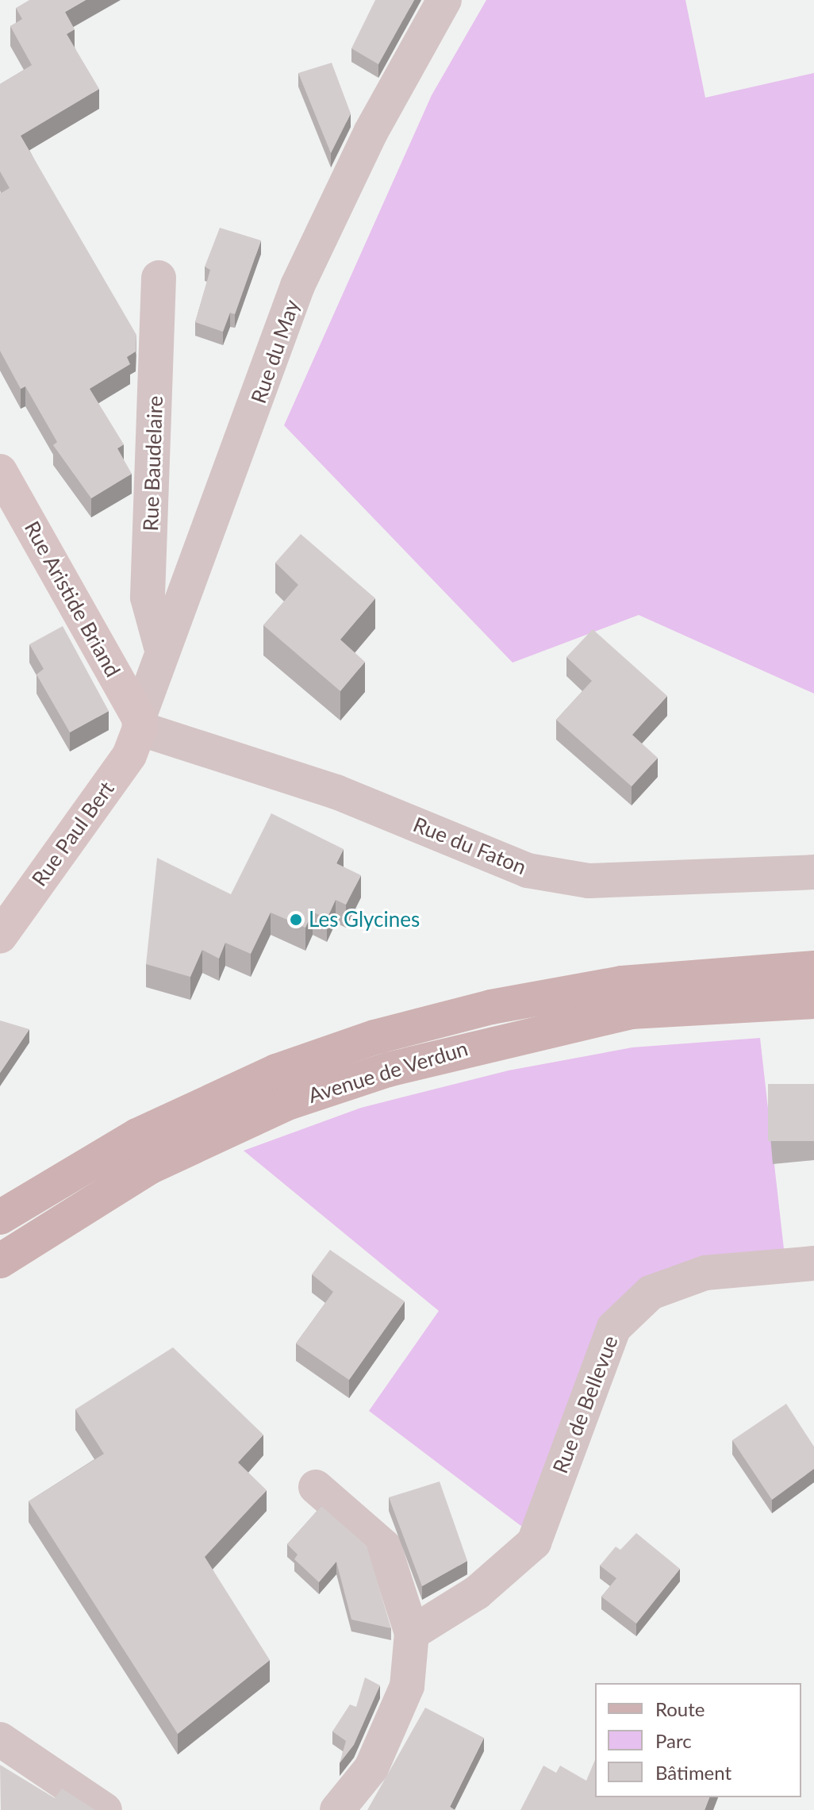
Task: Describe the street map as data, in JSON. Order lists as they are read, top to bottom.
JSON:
{
  "streets": {
    "main road": ["Rue Aristide Briand", "Rue Paul Bert", "Avenue de Verdun"],
    "street": [
      "Rue du May",
      "Rue Baudelaire",
      "Rue du Faton",
      "Rue de Bellevue"
    ]
  },
  "crossings": [
    ["Rue du May", "Rue Baudelaire"],
    ["Rue du May", "Rue Aristide Briand"],
    ["Rue du May", "Rue Paul Bert"],
    ["Rue du May", "Rue du Faton"],
    ["Rue Aristide Briand", "Rue Paul Bert"],
    ["Rue Aristide Briand", "Rue du Faton"],
    ["Rue Paul Bert", "Rue du Faton"]
  ],
  "places": ["Les Glycines"],
  "legend": ["Route", "Parc", "Bâtiment"]
}
